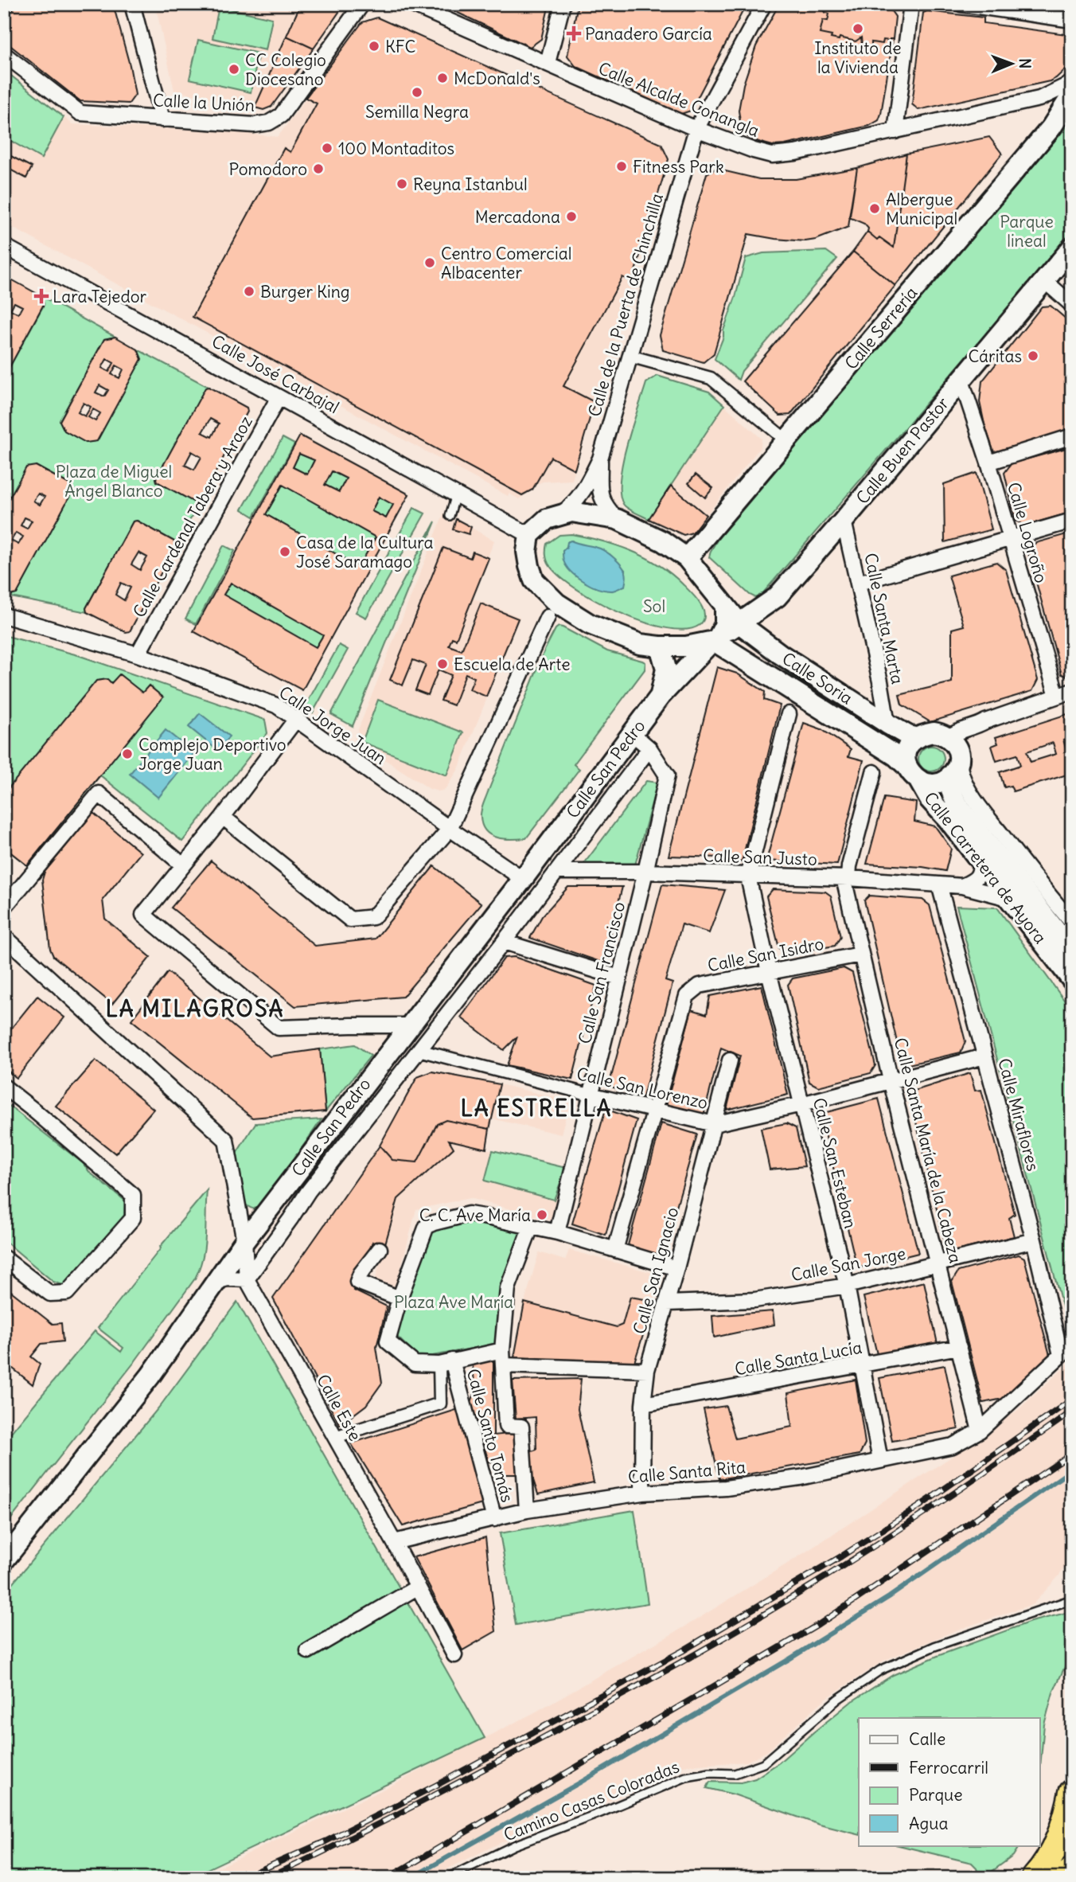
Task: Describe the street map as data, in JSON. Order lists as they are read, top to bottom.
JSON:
{
  "streets": {
    "main road": [
      "Calle Serrería",
      "Calle Buen Pastor",
      "Calle Soria",
      "Calle San Pedro",
      "Calle Carretera de Ayora"
    ],
    "street": [
      "Calle Alcalde Conangla",
      "Calle la Unión",
      "Calle de la Puerta de Chinchilla",
      "Calle José Carbajal",
      "Calle Cardenal Tabera y Araoz",
      "Calle Logroño",
      "Calle Santa Marta",
      "Calle Jorge Juan",
      "Calle San Justo",
      "Calle San Isidro",
      "Calle San Francisco",
      "Calle San Lorenzo",
      "Calle Miraflores",
      "Calle Santa María de la Cabeza",
      "Calle San Esteban",
      "Calle San Jorge",
      "Calle San Ignacio",
      "Calle Santa Lucía",
      "Calle Este",
      "Calle Santo Tomás",
      "Calle Santa Rita"
    ],
    "lane": ["Camino Casas Coloradas"]
  },
  "crossings": [
    ["Calle Alcalde Conangla", "Calle de la Puerta de Chinchilla"],
    ["Calle de la Puerta de Chinchilla", "Calle Soria"],
    ["Calle Serrería", "Calle Soria"],
    ["Calle José Carbajal", "Calle Cardenal Tabera y Araoz"],
    ["Calle Buen Pastor", "Calle Logroño"],
    ["Calle Buen Pastor", "Calle Santa Marta"],
    ["Calle Buen Pastor", "Calle Soria"],
    ["Calle Buen Pastor", "Calle San Pedro"],
    ["Calle Cardenal Tabera y Araoz", "Calle Jorge Juan"],
    ["Calle Santa Marta", "Calle Soria"],
    ["Calle Soria", "Calle San Pedro"],
    ["Calle Soria", "Calle Carretera de Ayora"],
    ["Calle Jorge Juan", "Calle San Pedro"],
    ["Calle San Pedro", "Calle San Justo"],
    ["Calle San Pedro", "Calle San Francisco"],
    ["Calle San Pedro", "Calle San Lorenzo"],
    ["Calle San Pedro", "Calle Este"],
    ["Calle San Justo", "Calle Carretera de Ayora"],
    ["Calle San Justo", "Calle San Francisco"],
    ["Calle San Justo", "Calle Miraflores"],
    ["Calle San Justo", "Calle Santa María de la Cabeza"],
    ["Calle San Justo", "Calle San Esteban"],
    ["Calle San Isidro", "Calle San Lorenzo"],
    ["Calle San Isidro", "Calle Santa María de la Cabeza"],
    ["Calle San Isidro", "Calle San Esteban"],
    ["Calle San Francisco", "Calle San Lorenzo"],
    ["Calle San Lorenzo", "Calle Miraflores"],
    ["Calle San Lorenzo", "Calle Santa María de la Cabeza"],
    ["Calle San Lorenzo", "Calle San Esteban"],
    ["Calle San Lorenzo", "Calle San Ignacio"],
    ["Calle Miraflores", "Calle San Jorge"],
    ["Calle Miraflores", "Calle Santa Rita"],
    ["Calle Santa María de la Cabeza", "Calle San Jorge"],
    ["Calle Santa María de la Cabeza", "Calle Santa Lucía"],
    ["Calle Santa María de la Cabeza", "Calle Santa Rita"],
    ["Calle San Esteban", "Calle San Jorge"],
    ["Calle San Esteban", "Calle Santa Lucía"],
    ["Calle San Esteban", "Calle Santa Rita"],
    ["Calle San Jorge", "Calle San Ignacio"],
    ["Calle San Ignacio", "Calle Santa Lucía"],
    ["Calle San Ignacio", "Calle Santo Tomás"],
    ["Calle San Ignacio", "Calle Santa Rita"],
    ["Calle Este", "Calle Santa Rita"],
    ["Calle Santo Tomás", "Calle Santa Rita"]
  ],
  "districts": ["LA MILAGROSA", "LA ESTRELLA"],
  "parks": [
    "Parque lineal",
    "Plaza de Miguel Ángel Blanco",
    "Sol",
    "Plaza Ave María"
  ],
  "places": {
    "other": [
      "Instituto de la Vivienda",
      "KFC",
      "CC Colegio Diocesano",
      "McDonald's",
      "Semilla Negra",
      "100 Montaditos",
      "Fitness Park",
      "Pomodoro",
      "Reyna Istanbul",
      "Albergue Municipal",
      "Mercadona",
      "Centro Comercial Albacenter",
      "Burger King",
      "Cáritas",
      "Casa de la Cultura José Saramago",
      "Escuela de Arte",
      "Complejo Deportivo Jorge Juan",
      "C. C. Ave María"
    ],
    "health": ["Panadero García", "Lara Tejedor"]
  },
  "legend": [
    "Calle",
    "Ferrocarril",
    "Parque",
    "Agua"
  ],
  "north": "right"
}
